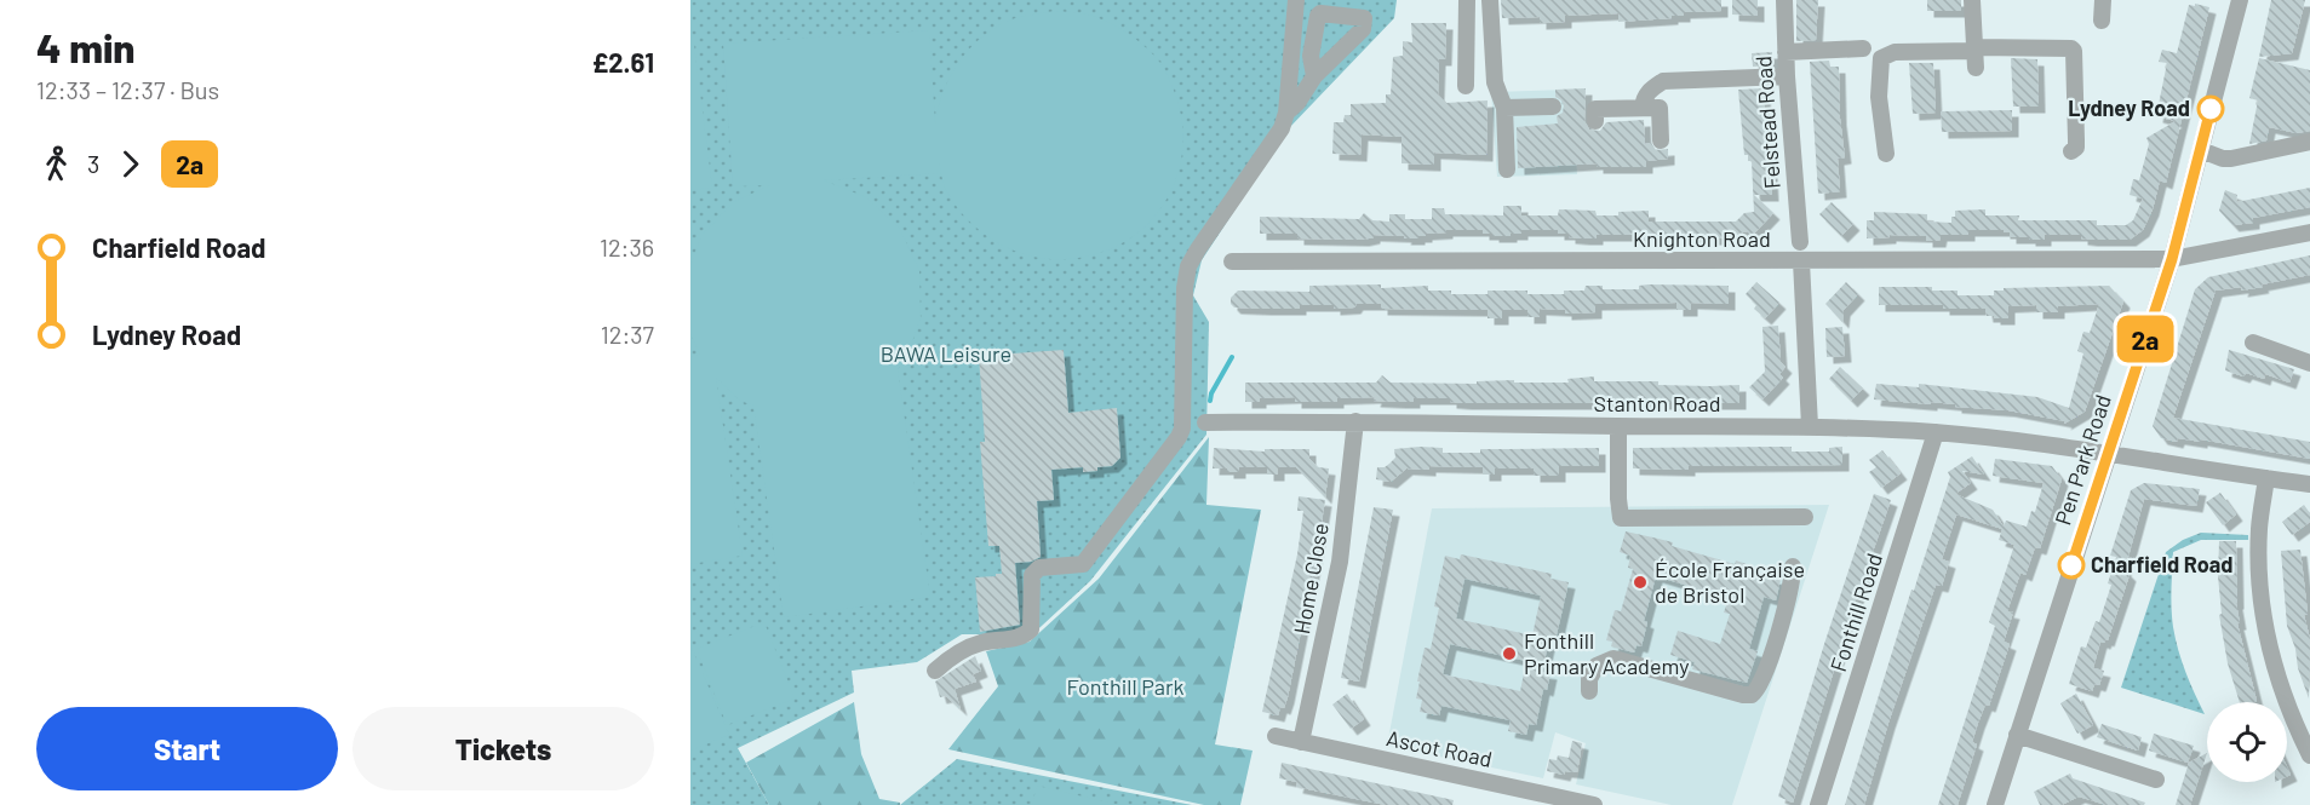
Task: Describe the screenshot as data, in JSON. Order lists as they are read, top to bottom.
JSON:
{
  "streets": {
    "street": [
      "Felstead Road",
      "Knighton Road",
      "Stanton Road",
      "Pen Park Road",
      "Home Close",
      "Fonthill Road",
      "Ascot Road"
    ]
  },
  "crossings": [
    ["Knighton Road", "Pen Park Road"],
    ["Stanton Road", "Pen Park Road"],
    ["Stanton Road", "Home Close"],
    ["Stanton Road", "Fonthill Road"],
    ["Home Close", "Ascot Road"]
  ],
  "parks": ["BAWA Leisure", "Fonthill Park"],
  "places": [
    "Lydney Road",
    "Charfield Road",
    "École Française de Bristol",
    "Fonthill Primary Academy"
  ],
  "lines": ["bus line 2a"],
  "page": {
    "heading": ["4 min", "12:33 – 12:37 · Bus", "£2.61"],
    "on_map": "2a",
    "legs": ["3", "2a"],
    "list": [
      {
        "name": "Charfield Road",
        "value": "12:36"
      },
      {
        "name": "Lydney Road",
        "value": "12:37"
      }
    ],
    "buttons": ["Start", "Tickets"]
  }
}
